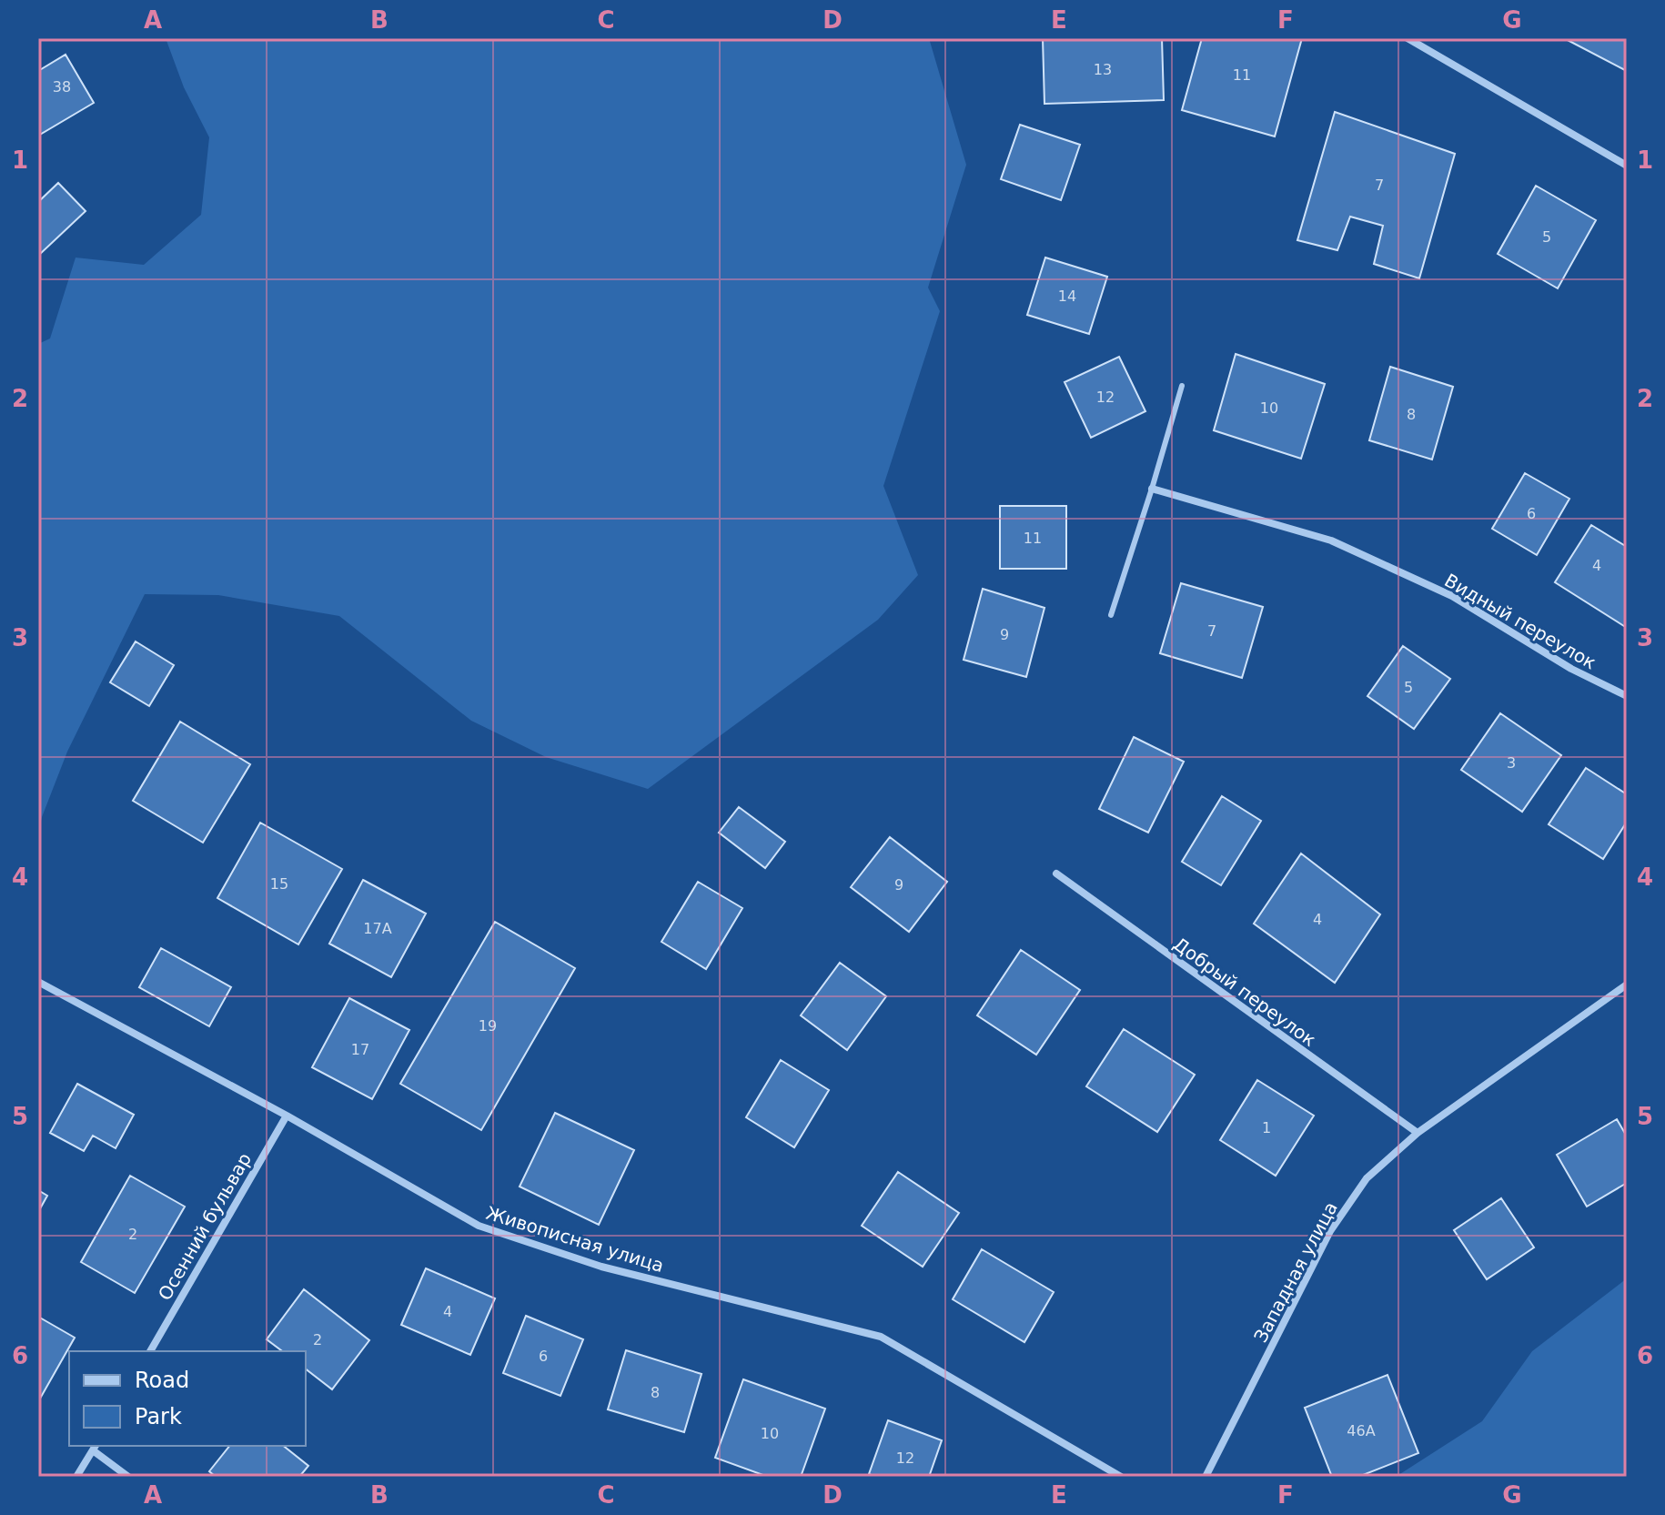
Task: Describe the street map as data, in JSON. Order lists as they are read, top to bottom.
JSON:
{
  "streets": {
    "street": [
      "Видный переулок",
      "Добрый переулок",
      "Осенний бульвар",
      "Живописная улица",
      "Западная улица"
    ]
  },
  "crossings": [
    ["Добрый переулок", "Западная улица"],
    ["Осенний бульвар", "Живописная улица"]
  ],
  "house_numbers": [
    "13",
    "11",
    "38",
    "7",
    "5",
    "14",
    "12",
    "10",
    "8",
    "6",
    "11",
    "4",
    "7",
    "9",
    "5",
    "3",
    "15",
    "9",
    "4",
    "17А",
    "19",
    "17",
    "1",
    "2",
    "4",
    "2",
    "6",
    "8",
    "46А",
    "10",
    "12"
  ],
  "legend": ["Road", "Park"],
  "grid": {
    "columns": [
      "A",
      "B",
      "C",
      "D",
      "E",
      "F",
      "G"
    ],
    "rows": [
      "1",
      "2",
      "3",
      "4",
      "5",
      "6"
    ]
  }
}
